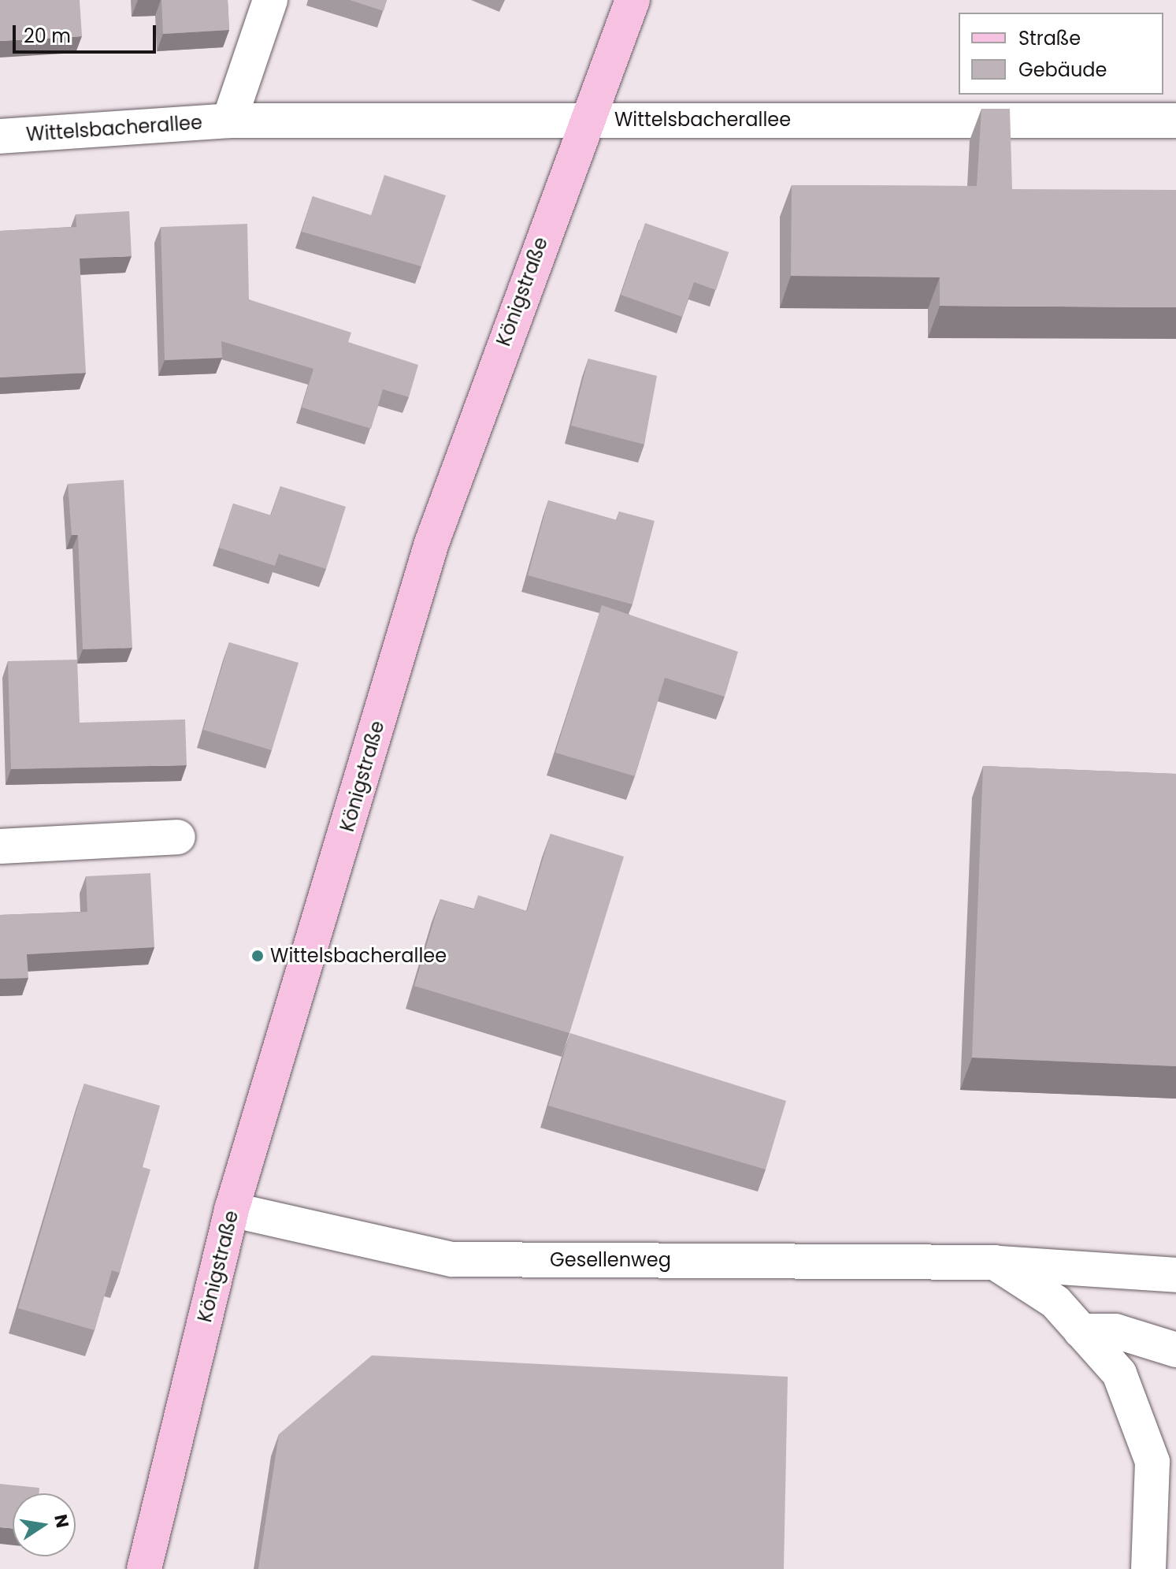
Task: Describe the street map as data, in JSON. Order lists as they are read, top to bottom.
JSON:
{
  "streets": {
    "main road": ["Königstraße"],
    "street": ["Wittelsbacherallee", "Gesellenweg"]
  },
  "crossings": [
    ["Wittelsbacherallee", "Königstraße"],
    ["Königstraße", "Gesellenweg"]
  ],
  "places": ["Wittelsbacherallee"],
  "legend": ["Straße", "Gebäude"],
  "scale_bar": "20 m",
  "north": "right"
}
